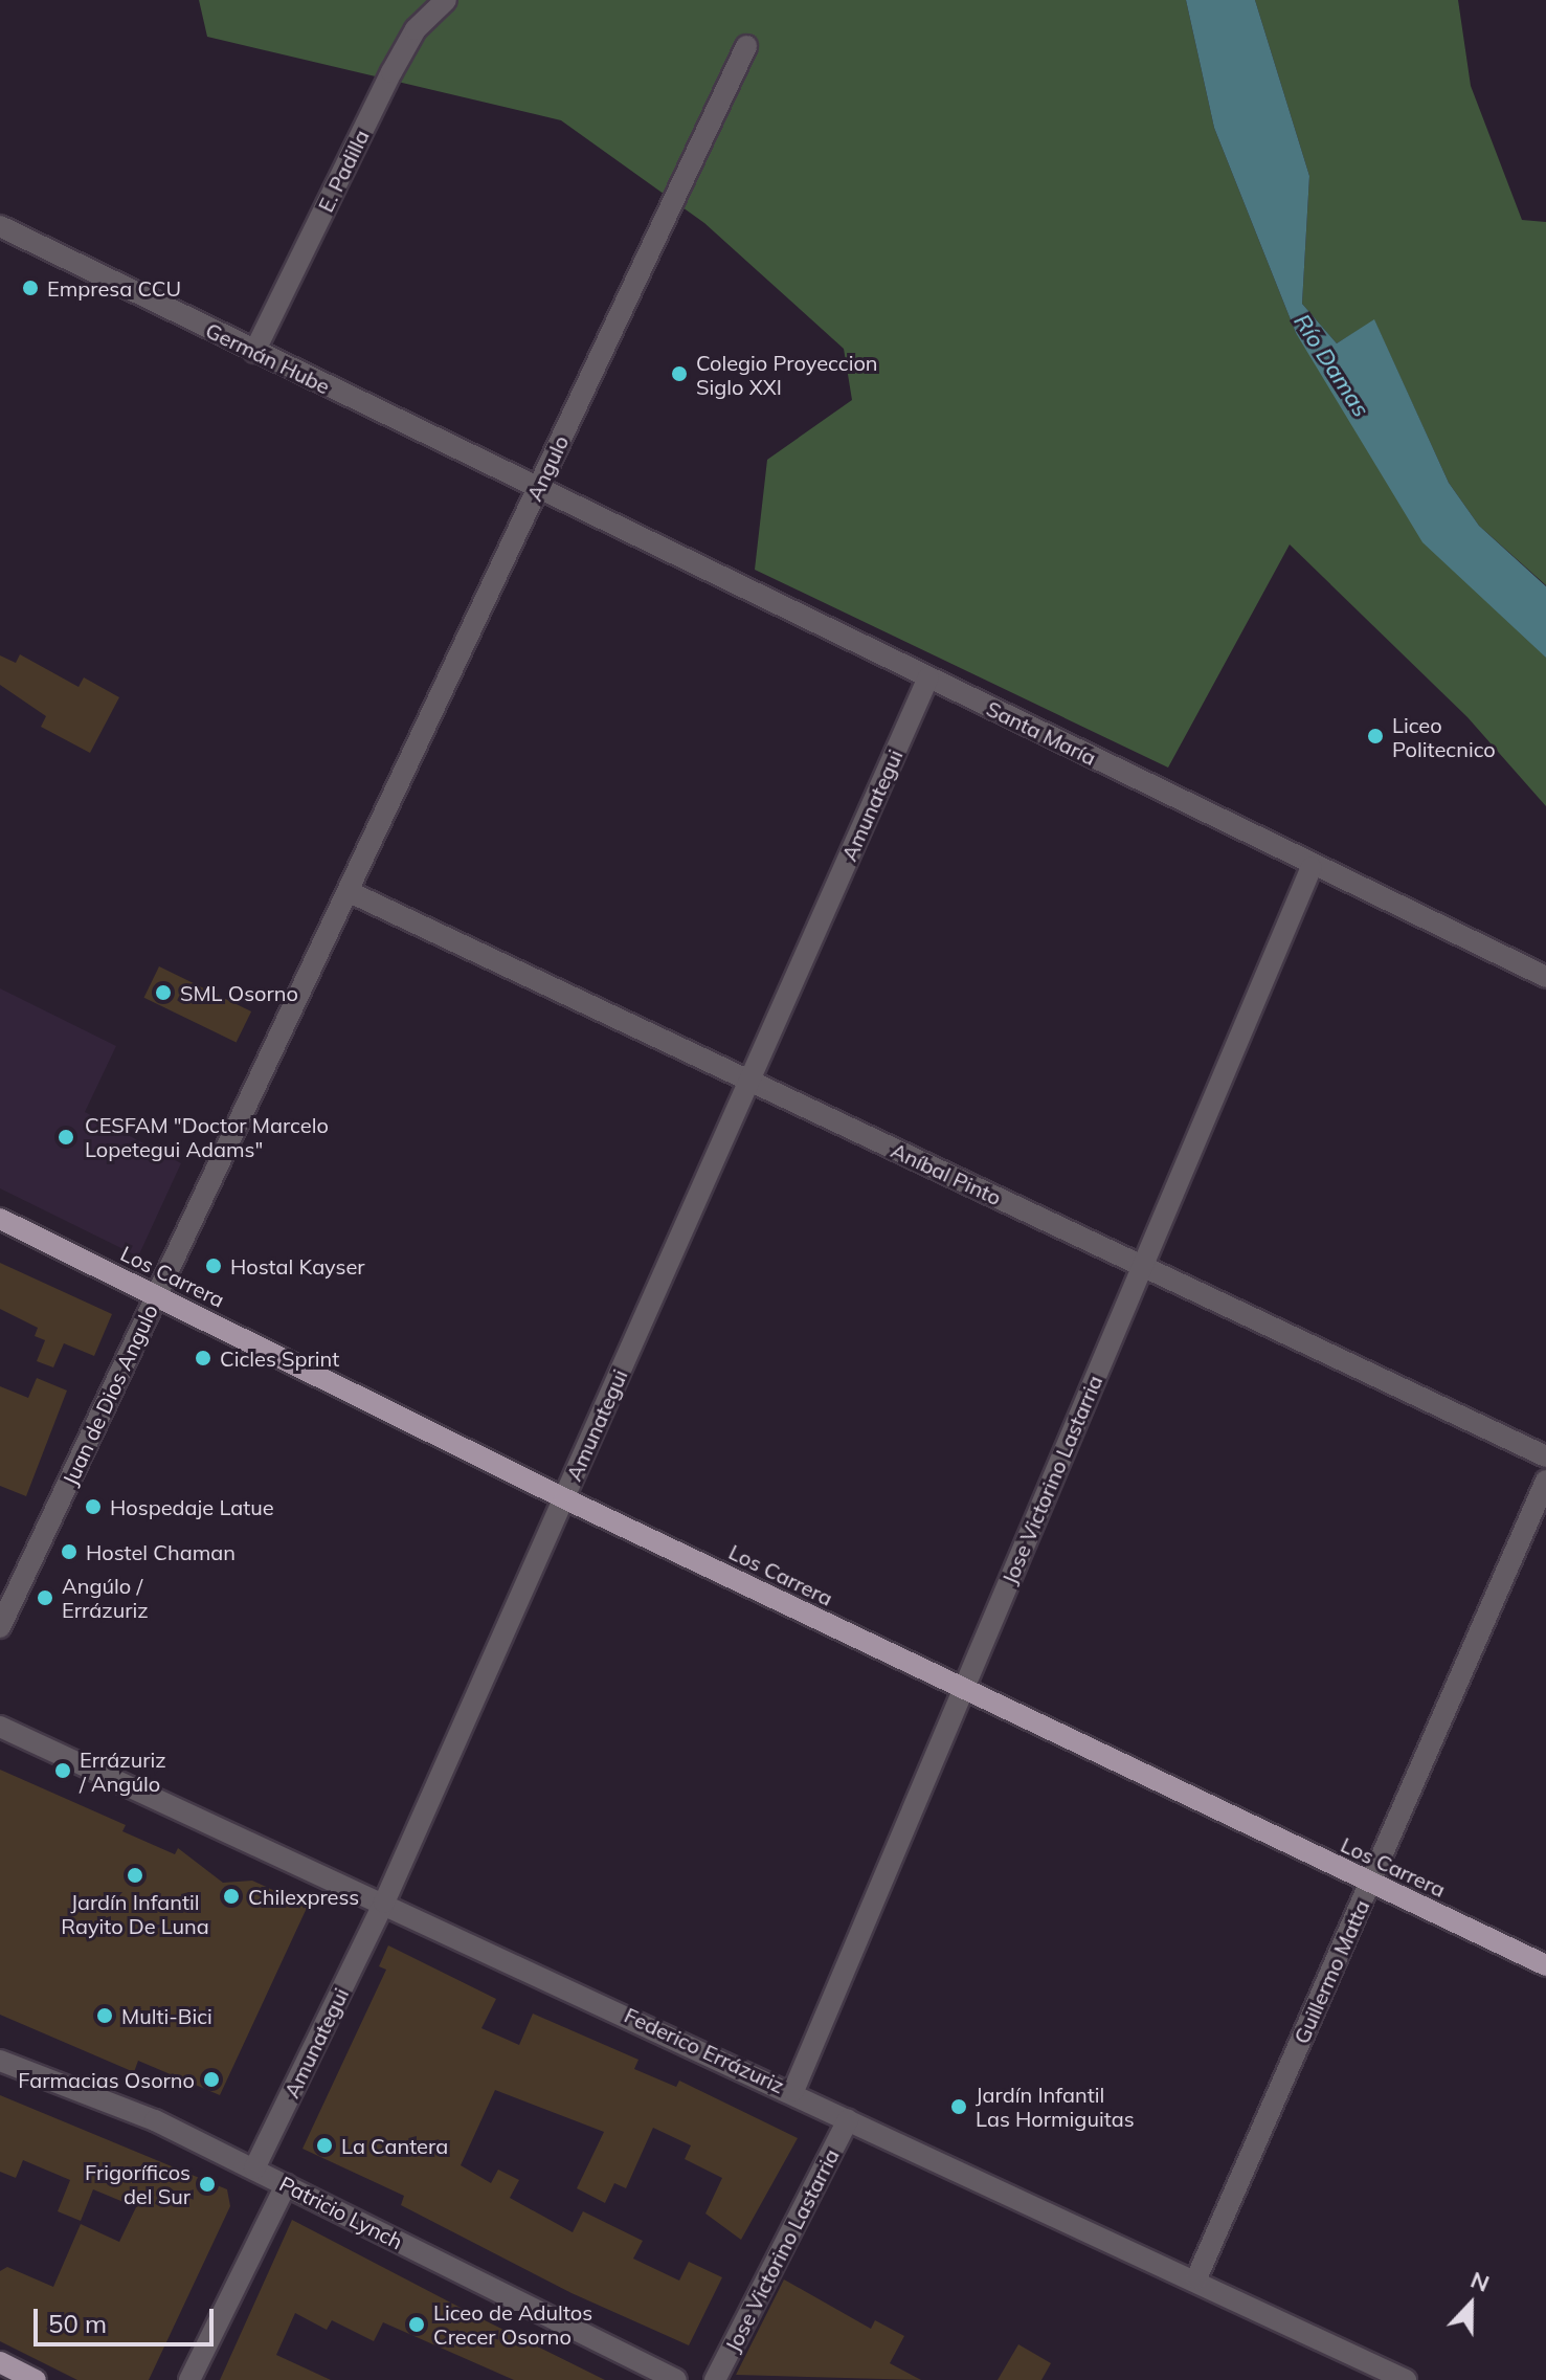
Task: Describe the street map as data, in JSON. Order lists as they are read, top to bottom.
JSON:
{
  "streets": {
    "main road": ["Los Carrera"],
    "street": [
      "E. Padilla",
      "Germán Hube",
      "Angulo",
      "Santa María",
      "Amunategui",
      "Aníbal Pinto",
      "Juan de Dios Angulo",
      "Jose Victorino Lastarria",
      "Guillermo Matta",
      "Federico Errázuriz",
      "Patricio Lynch"
    ]
  },
  "crossings": [
    ["E. Padilla", "Germán Hube"],
    ["Germán Hube", "Angulo"],
    ["Germán Hube", "Santa María"],
    ["Angulo", "Santa María"],
    ["Angulo", "Aníbal Pinto"],
    ["Angulo", "Juan de Dios Angulo"],
    ["Santa María", "Amunategui"],
    ["Santa María", "Jose Victorino Lastarria"],
    ["Amunategui", "Aníbal Pinto"],
    ["Amunategui", "Los Carrera"],
    ["Amunategui", "Federico Errázuriz"],
    ["Amunategui", "Patricio Lynch"],
    ["Aníbal Pinto", "Juan de Dios Angulo"],
    ["Aníbal Pinto", "Jose Victorino Lastarria"],
    ["Los Carrera", "Juan de Dios Angulo"],
    ["Los Carrera", "Jose Victorino Lastarria"],
    ["Los Carrera", "Guillermo Matta"],
    ["Jose Victorino Lastarria", "Federico Errázuriz"],
    ["Guillermo Matta", "Federico Errázuriz"]
  ],
  "water": ["Río Damas"],
  "places": [
    "Empresa CCU",
    "Colegio Proyeccion Siglo XXI",
    "Liceo Politecnico",
    "SML Osorno",
    "CESFAM \"Doctor Marcelo Lopetegui Adams\"",
    "Hostal Kayser",
    "Cicles Sprint",
    "Hospedaje Latue",
    "Hostel Chaman",
    "Angúlo / Errázuriz",
    "Errázuriz / Angúlo",
    "Jardín Infantil Rayito De Luna",
    "Chilexpress",
    "Multi-Bici",
    "Farmacias Osorno",
    "Jardín Infantil Las Hormiguitas",
    "La Cantera",
    "Frigoríficos del Sur",
    "Liceo de Adultos Crecer Osorno"
  ],
  "scale_bar": "50 m",
  "north": "top"
}
